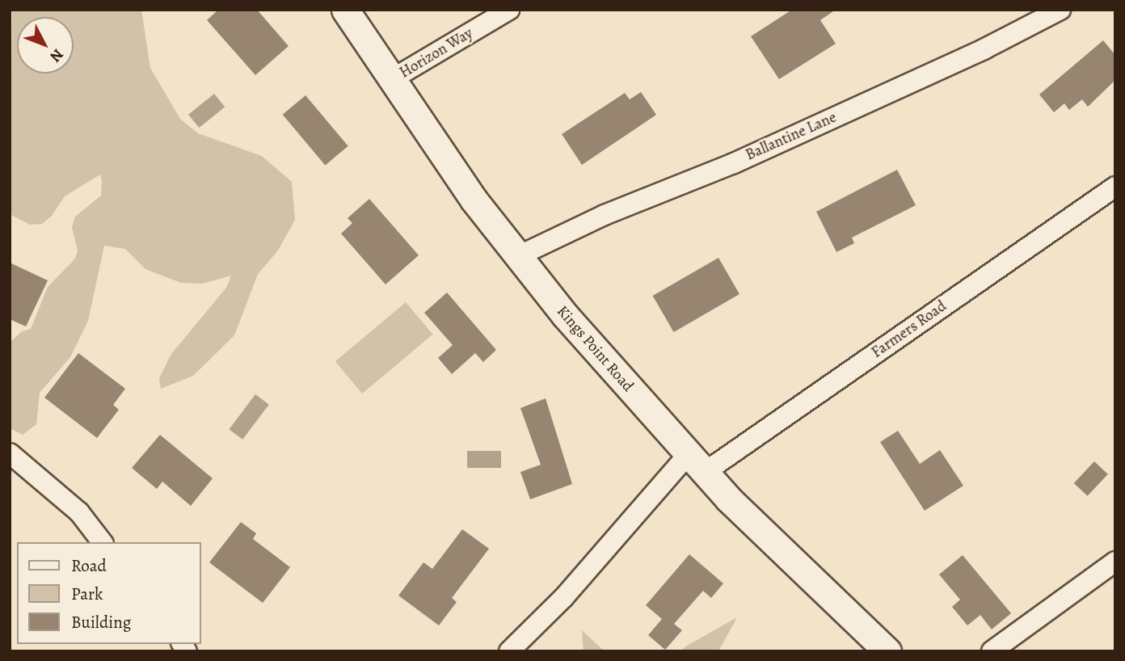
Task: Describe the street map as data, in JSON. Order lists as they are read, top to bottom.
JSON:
{
  "streets": {
    "main road": ["Kings Point Road"],
    "street": ["Horizon Way", "Ballantine Lane", "Farmers Road"]
  },
  "crossings": [
    ["Horizon Way", "Kings Point Road"],
    ["Ballantine Lane", "Kings Point Road"],
    ["Farmers Road", "Kings Point Road"]
  ],
  "legend": ["Road", "Park", "Building"],
  "north": "bottom right"
}
